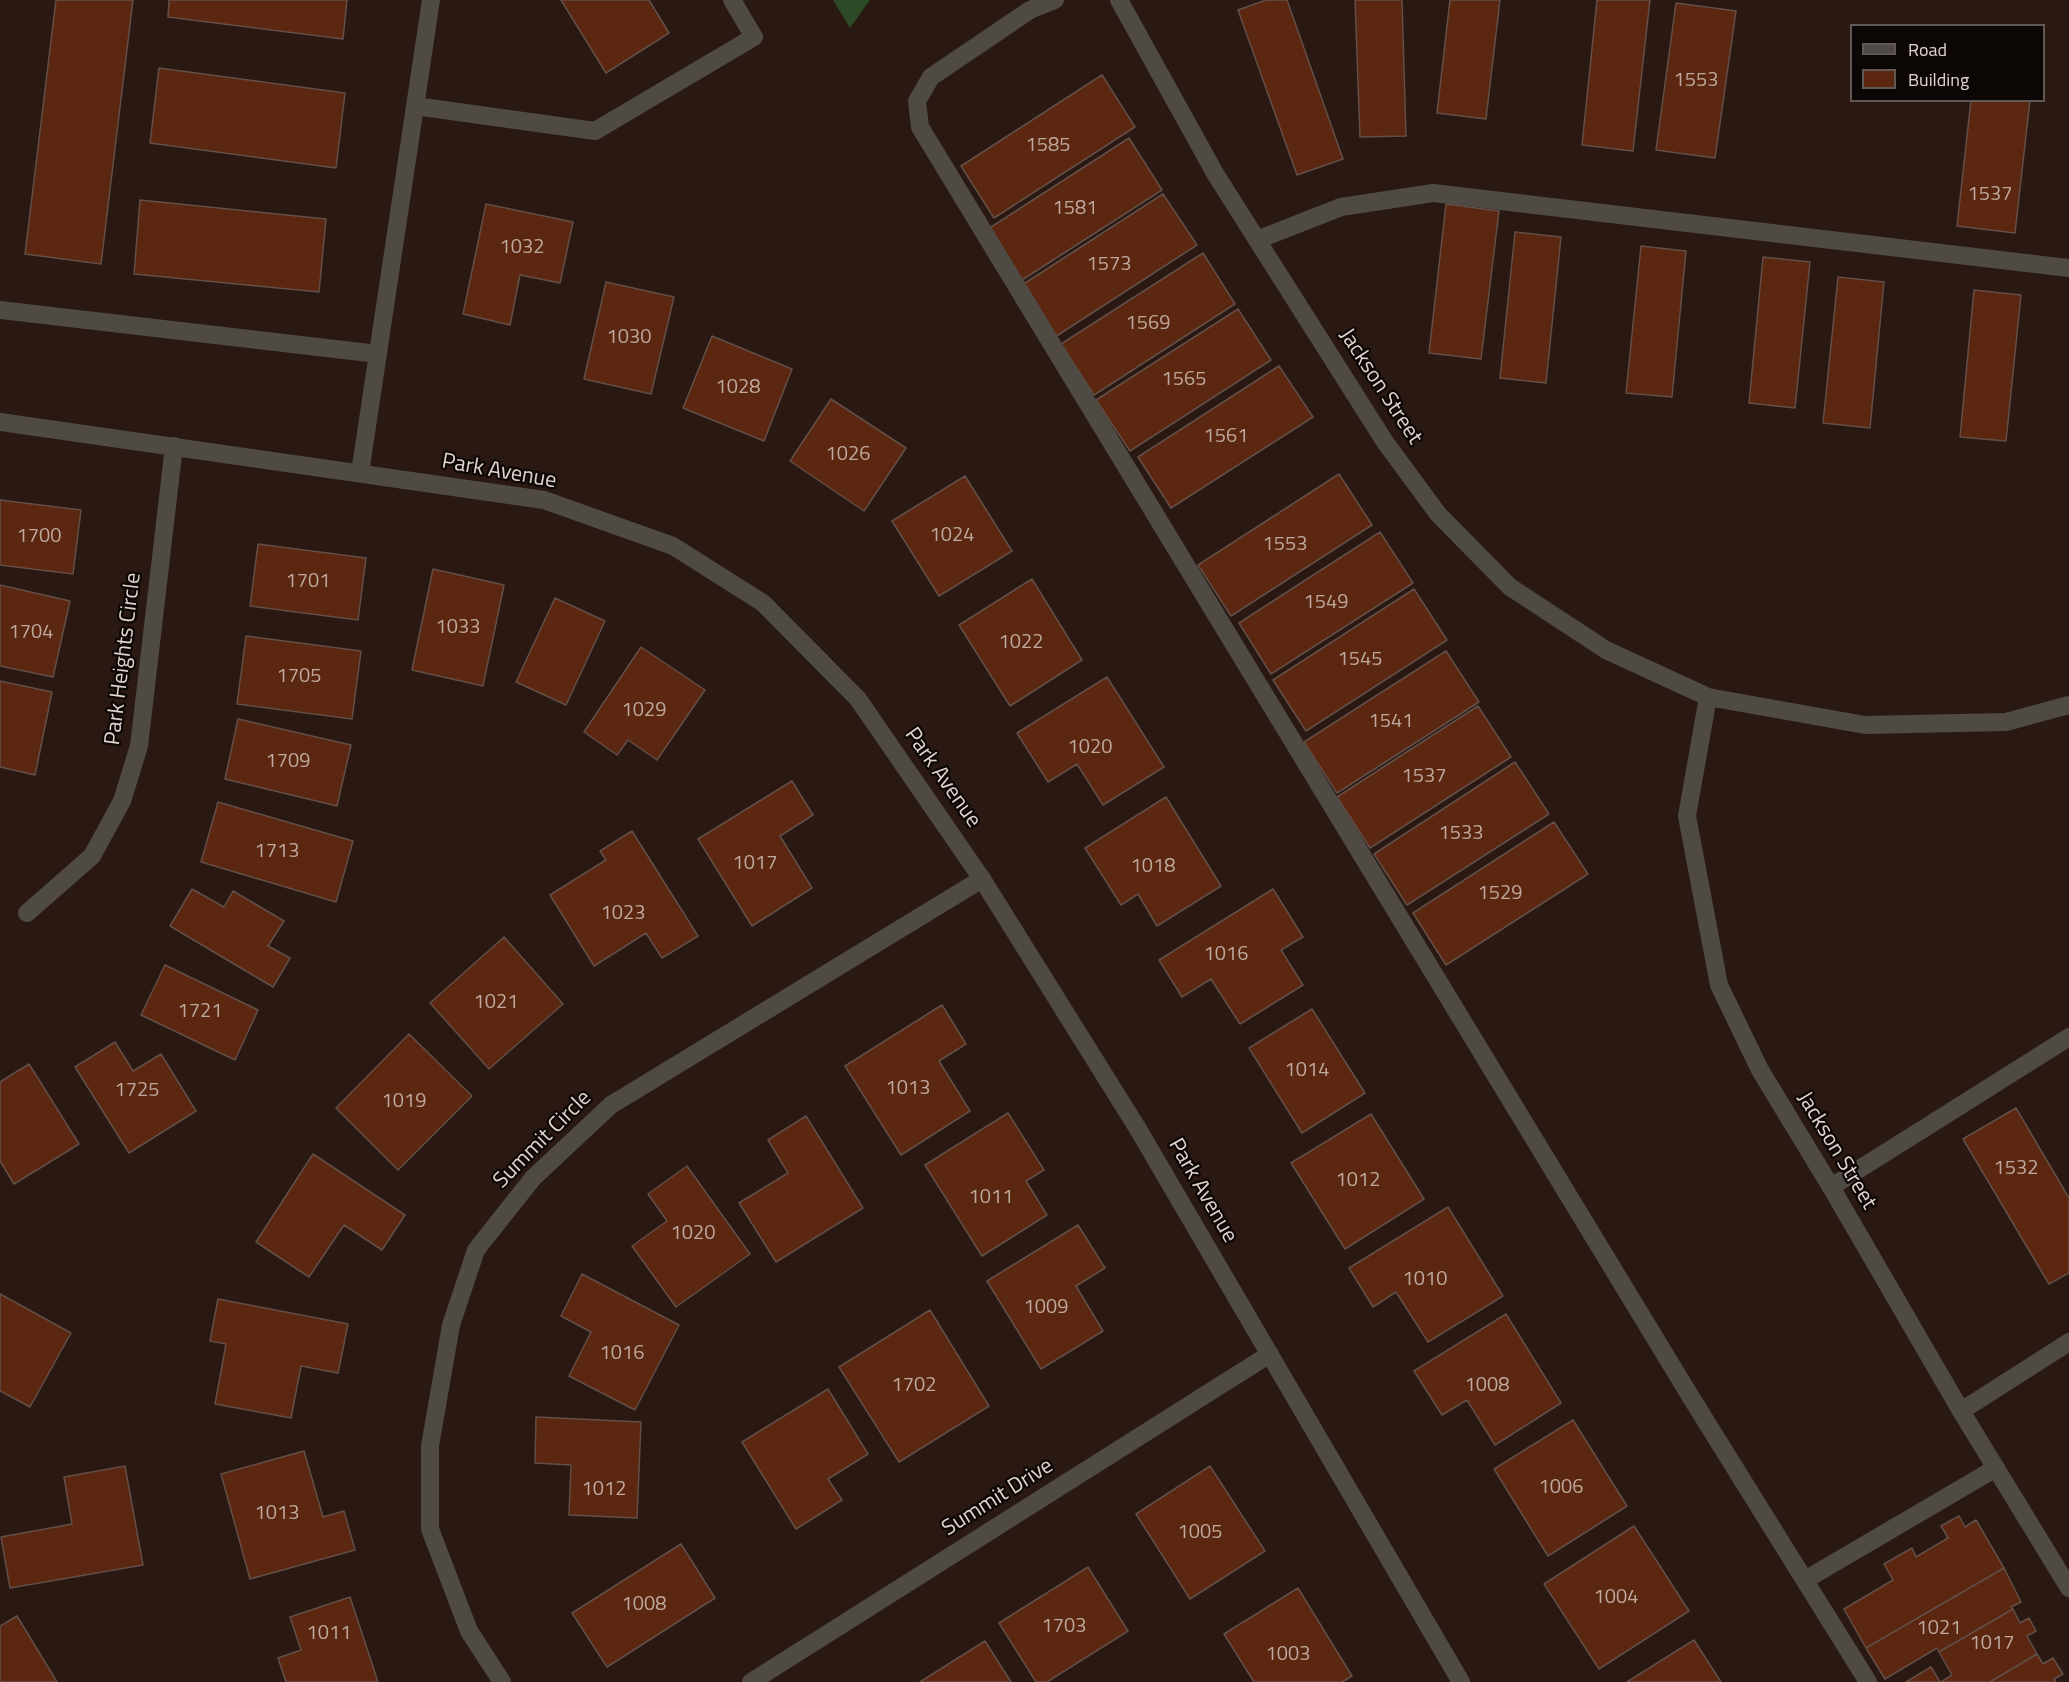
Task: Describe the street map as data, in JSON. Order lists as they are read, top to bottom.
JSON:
{
  "streets": {
    "street": [
      "Jackson Street",
      "Park Avenue",
      "Park Heights Circle",
      "Summit Circle",
      "Summit Drive"
    ]
  },
  "crossings": [
    ["Park Avenue", "Park Heights Circle"],
    ["Park Avenue", "Summit Circle"],
    ["Park Avenue", "Summit Drive"]
  ],
  "house_numbers": [
    "1553",
    "1585",
    "1537",
    "1581",
    "1032",
    "1573",
    "1569",
    "1030",
    "1565",
    "1028",
    "1561",
    "1026",
    "1024",
    "1700",
    "1553",
    "1701",
    "1549",
    "1033",
    "1704",
    "1022",
    "1545",
    "1705",
    "1029",
    "1541",
    "1020",
    "1709",
    "1537",
    "1533",
    "1713",
    "1017",
    "1018",
    "1529",
    "1023",
    "1016",
    "1021",
    "1721",
    "1014",
    "1013",
    "1725",
    "1019",
    "1532",
    "1012",
    "1011",
    "1020",
    "1010",
    "1009",
    "1016",
    "1702",
    "1008",
    "1006",
    "1012",
    "1013",
    "1005",
    "1004",
    "1008",
    "1703",
    "1021",
    "1011",
    "1017",
    "1003"
  ],
  "legend": ["Road", "Building"]
}
